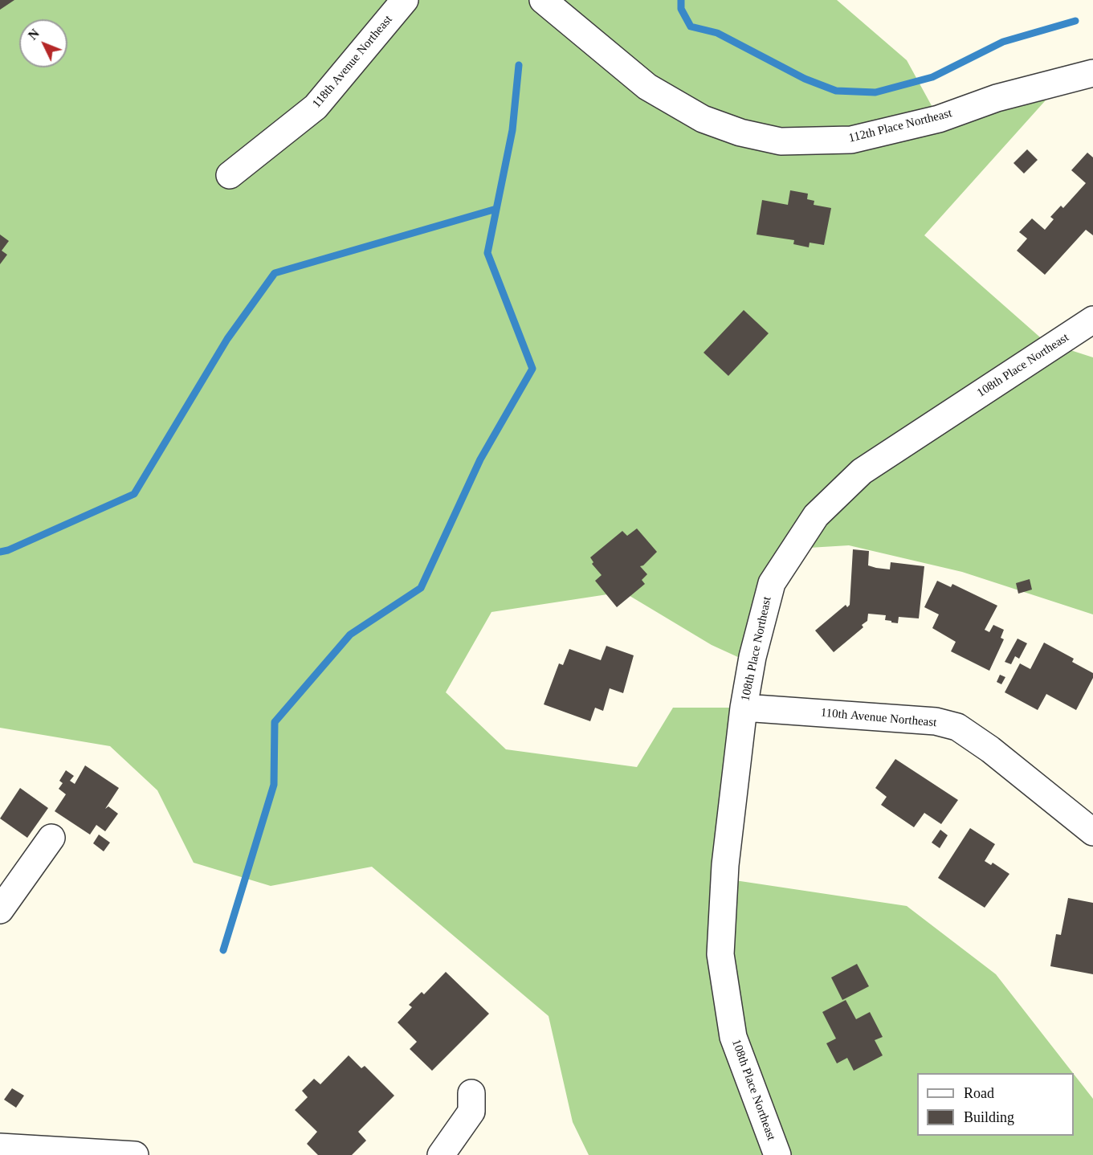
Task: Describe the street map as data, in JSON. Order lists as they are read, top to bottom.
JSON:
{
  "streets": {
    "street": [
      "118th Avenue Northeast",
      "112th Place Northeast",
      "108th Place Northeast",
      "110th Avenue Northeast"
    ]
  },
  "crossings": [
    ["108th Place Northeast", "110th Avenue Northeast"]
  ],
  "legend": ["Road", "Building"],
  "north": "top left"
}
